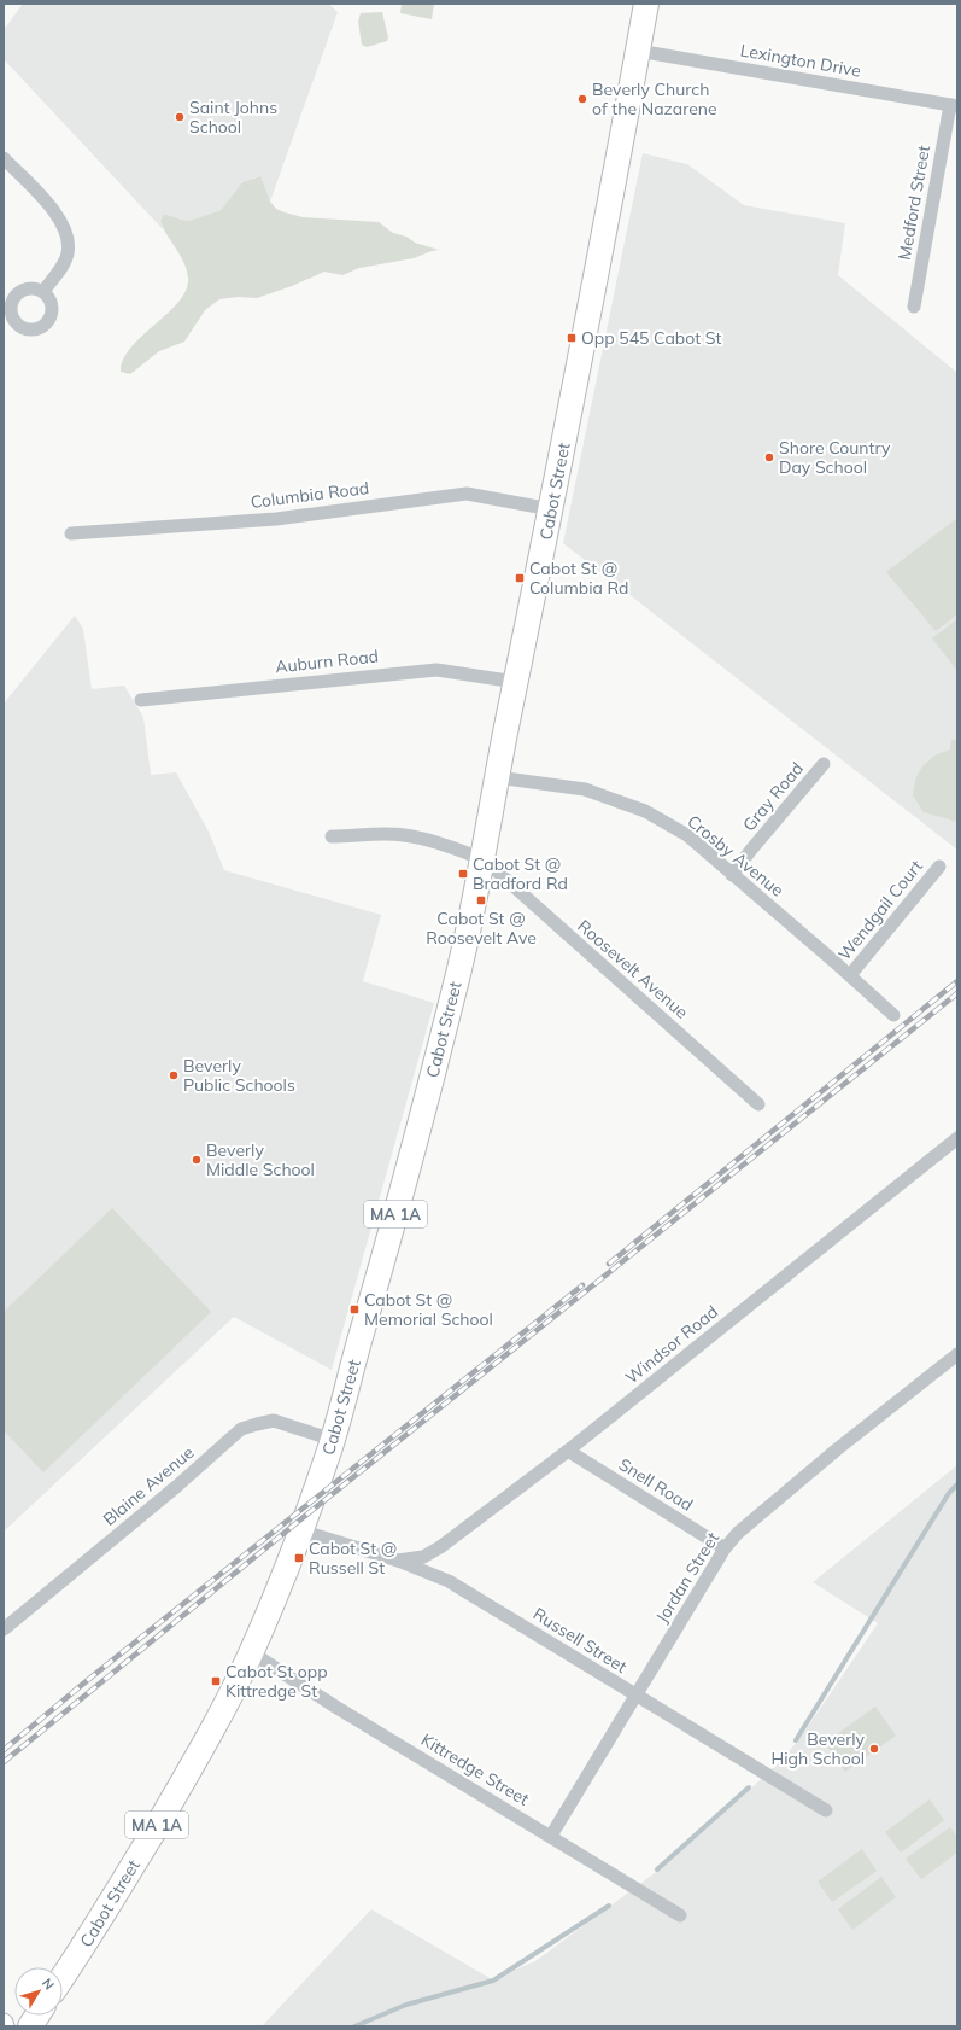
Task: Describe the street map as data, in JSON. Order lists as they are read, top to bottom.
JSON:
{
  "streets": {
    "highway": ["Cabot Street", "MA 1A"],
    "street": [
      "Lexington Drive",
      "Medford Street",
      "Columbia Road",
      "Auburn Road",
      "Gray Road",
      "Crosby Avenue",
      "Wendgail Court",
      "Roosevelt Avenue",
      "Windsor Road",
      "Snell Road",
      "Blaine Avenue",
      "Jordan Street",
      "Russell Street",
      "Kittredge Street"
    ]
  },
  "crossings": [
    ["Lexington Drive", "Medford Street"],
    ["Lexington Drive", "Cabot Street"],
    ["Cabot Street", "Columbia Road"],
    ["Cabot Street", "Auburn Road"],
    ["Cabot Street", "Crosby Avenue"],
    ["Cabot Street", "Roosevelt Avenue"],
    ["Cabot Street", "Blaine Avenue"],
    ["Cabot Street", "Russell Street"],
    ["Cabot Street", "Kittredge Street"],
    ["Gray Road", "Crosby Avenue"],
    ["Crosby Avenue", "Wendgail Court"],
    ["Windsor Road", "Snell Road"],
    ["Windsor Road", "Russell Street"],
    ["Snell Road", "Jordan Street"],
    ["Jordan Street", "Russell Street"],
    ["Jordan Street", "Kittredge Street"]
  ],
  "places": {
    "other": [
      "Beverly Church of the Nazarene",
      "Saint Johns School",
      "Shore Country Day School",
      "Beverly Public Schools",
      "Beverly Middle School",
      "Beverly High School"
    ],
    "transit": [
      "Opp 545 Cabot St",
      "Cabot St @ Columbia Rd",
      "Cabot St @ Bradford Rd",
      "Cabot St @ Roosevelt Ave",
      "Cabot St @ Memorial School",
      "Cabot St @ Russell St",
      "Cabot St opp Kittredge St"
    ]
  },
  "north": "top right"
}
